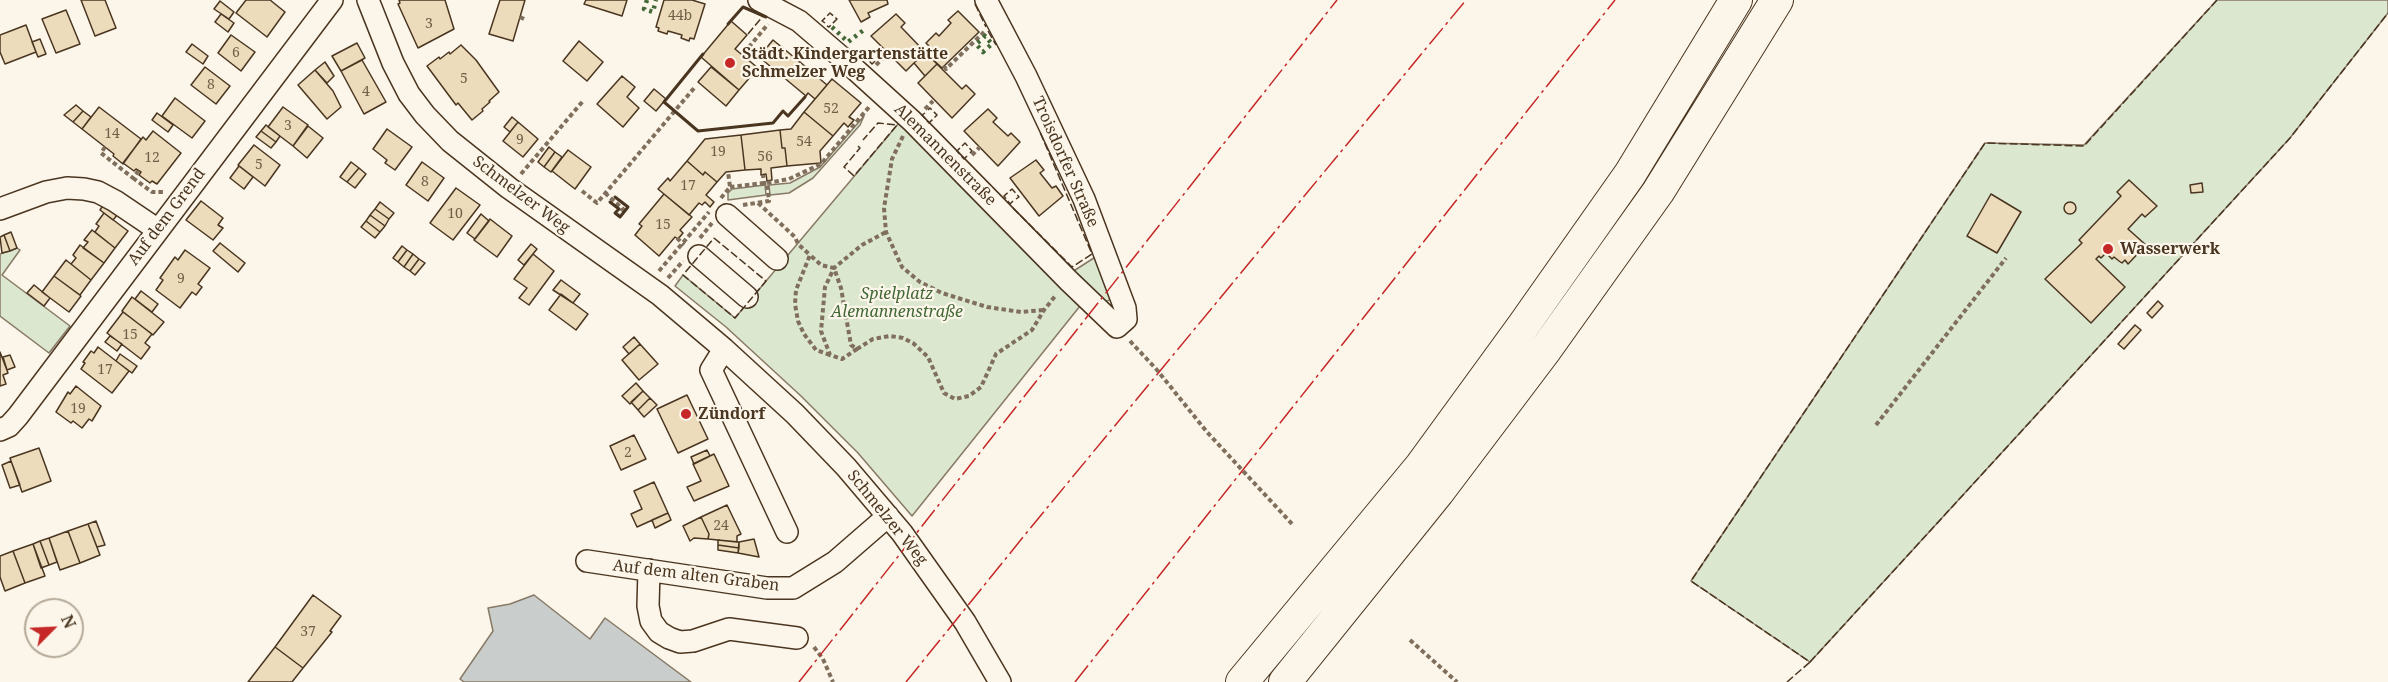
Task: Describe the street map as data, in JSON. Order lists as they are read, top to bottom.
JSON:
{
  "streets": {
    "street": [
      "Alemannenstraße",
      "Troisdorfer Straße",
      "Schmelzer Weg",
      "Auf dem Grend",
      "Auf dem alten Graben"
    ]
  },
  "crossings": [
    ["Alemannenstraße", "Troisdorfer Straße"],
    ["Schmelzer Weg", "Auf dem alten Graben"]
  ],
  "parks": ["Spielplatz Alemannenstraße"],
  "places": ["Städt. Kindergartenstätte Schmelzer Weg", "Wasserwerk", "Zündorf"],
  "house_numbers": [
    "44b",
    "3",
    "6",
    "5",
    "8",
    "4",
    "52",
    "3",
    "14",
    "9",
    "54",
    "19",
    "56",
    "12",
    "5",
    "8",
    "17",
    "10",
    "15",
    "9",
    "15",
    "17",
    "19",
    "2",
    "24",
    "37"
  ],
  "north": "top right"
}
